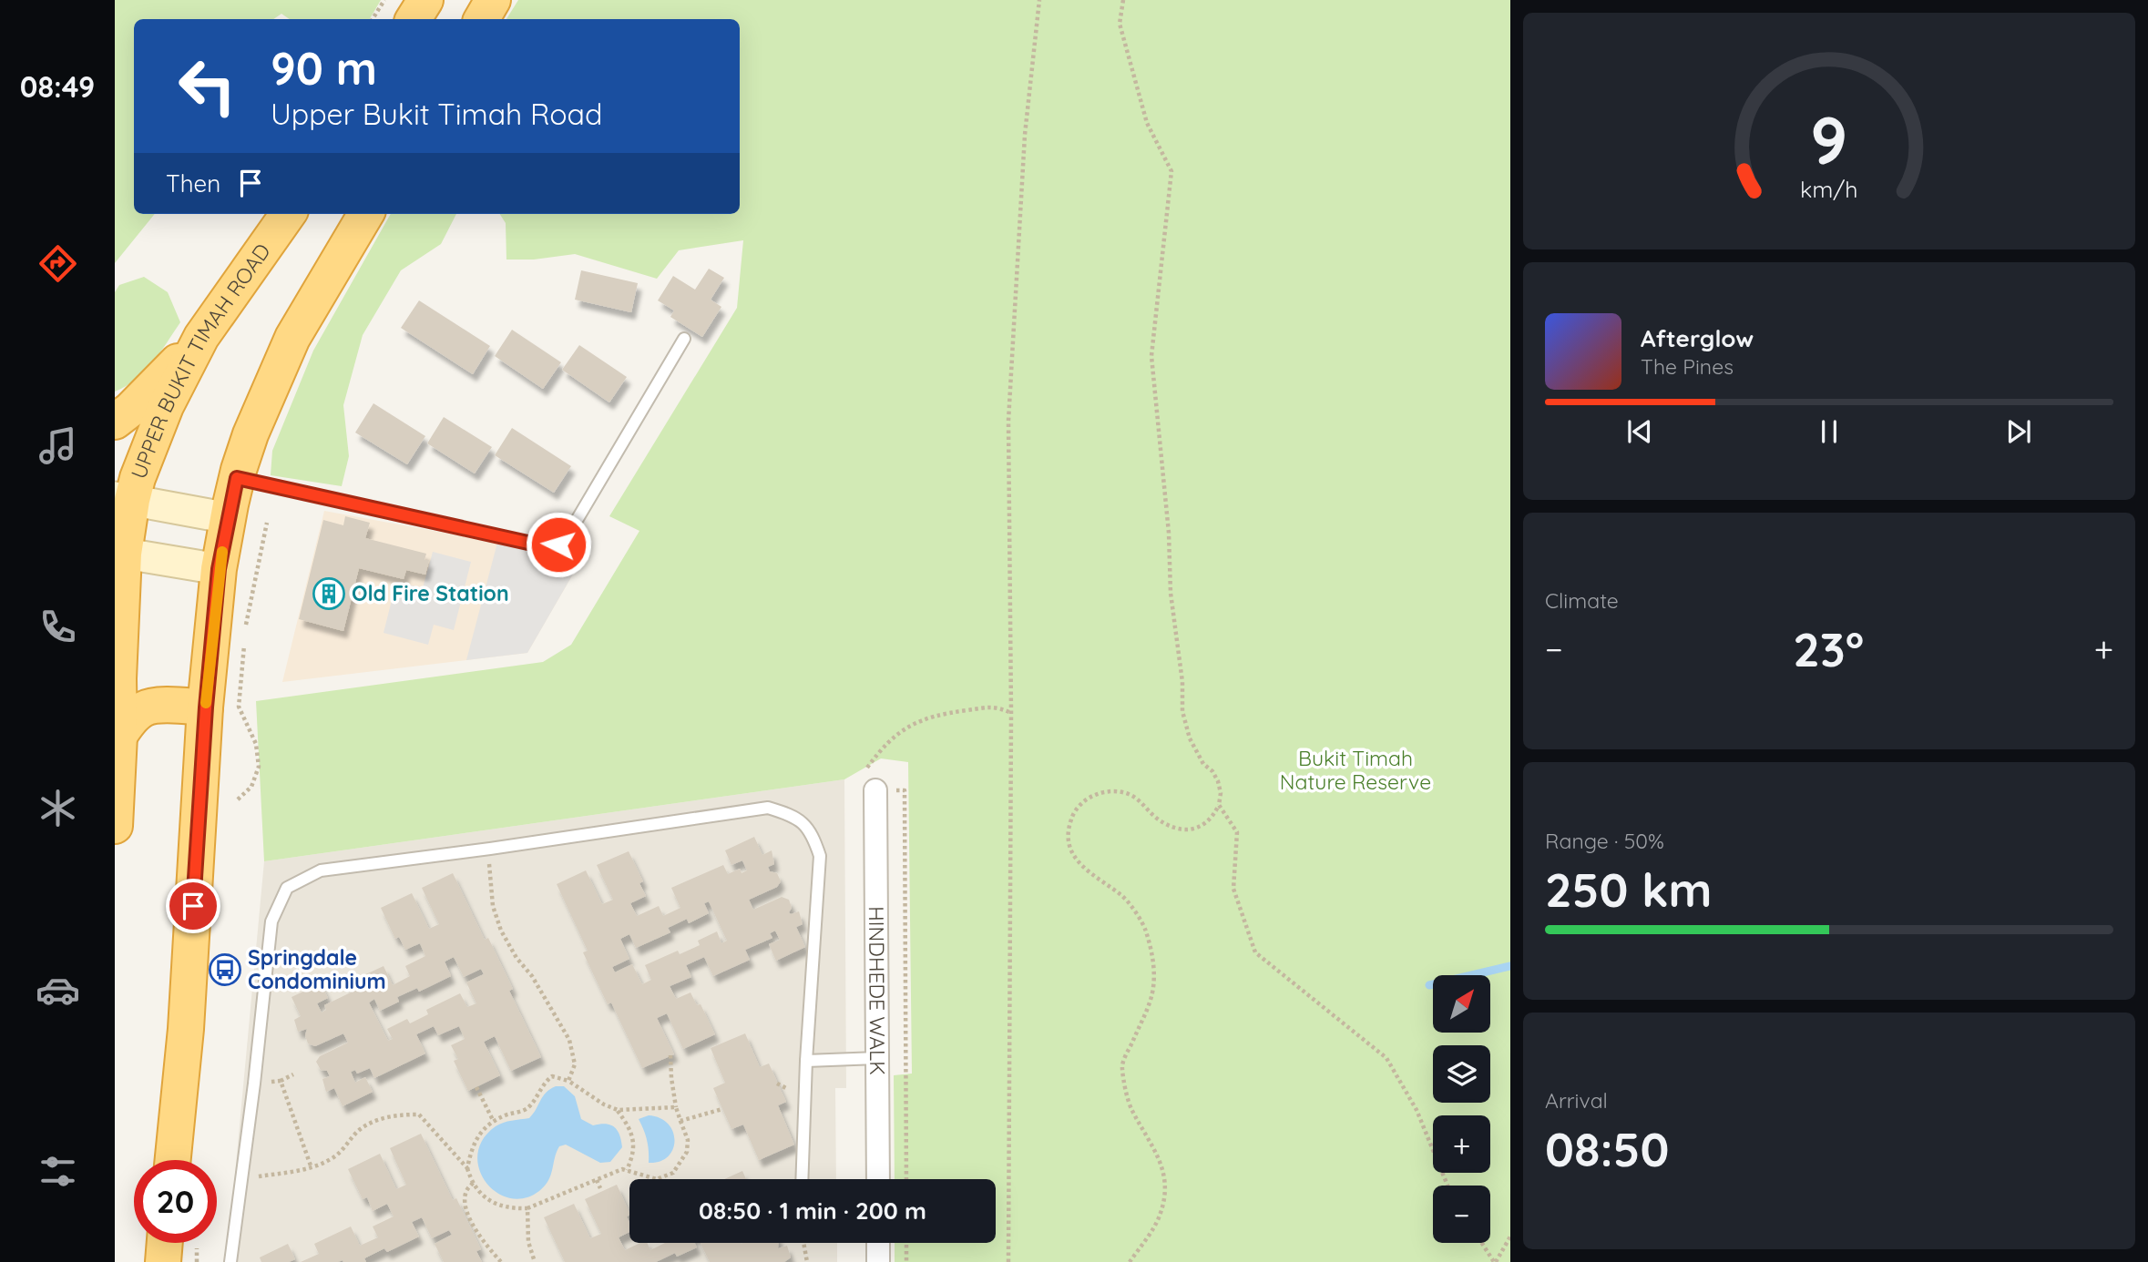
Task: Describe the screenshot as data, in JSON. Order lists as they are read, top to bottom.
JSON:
{
  "streets": {
    "highway": ["UPPER BUKIT TIMAH ROAD"],
    "street": ["HINDHEDE WALK"]
  },
  "parks": ["Bukit Timah Nature Reserve"],
  "places": {
    "building": ["Old Fire Station"],
    "bus stop": ["Springdale Condominium"]
  },
  "north": "top right",
  "page": {
    "tabs": "08:49",
    "turn": ["90 m", "Upper Bukit Timah Road"],
    "then": "Then",
    "song": ["Afterglow", "The Pines"],
    "tile": [
      "Climate",
      ["Range · 50%", "250 km"],
      ["Arrival", "08:50"]
    ],
    "heat": ["−", "23°", "+"],
    "map_buttons": ["+", "−"],
    "limit": "20",
    "trip": "08:50 · 1 min · 200 m",
    "gauge": ["9", "km/h"]
  }
}
